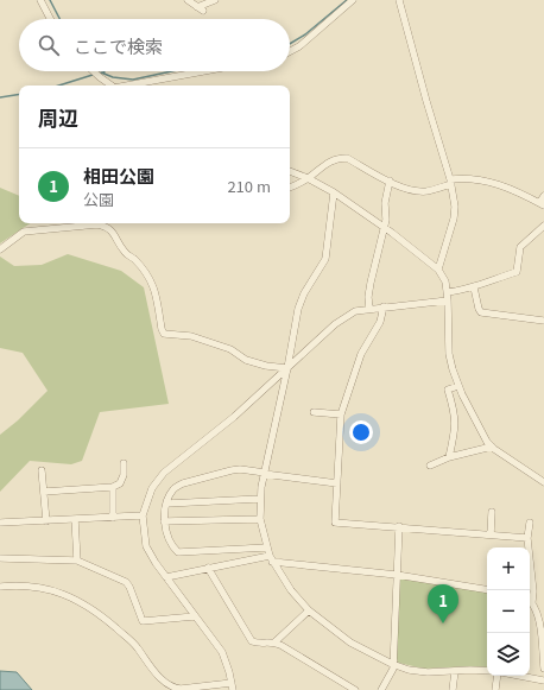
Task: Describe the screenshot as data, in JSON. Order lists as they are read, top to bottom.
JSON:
{
  "page": {
    "search": "ここで検索",
    "heading": "周辺",
    "list": [
      {
        "mark": "1",
        "name": "相田公園",
        "note": "公園",
        "value": "210 m"
      }
    ],
    "map_buttons": ["+", "−"],
    "pins": "1"
  }
}
